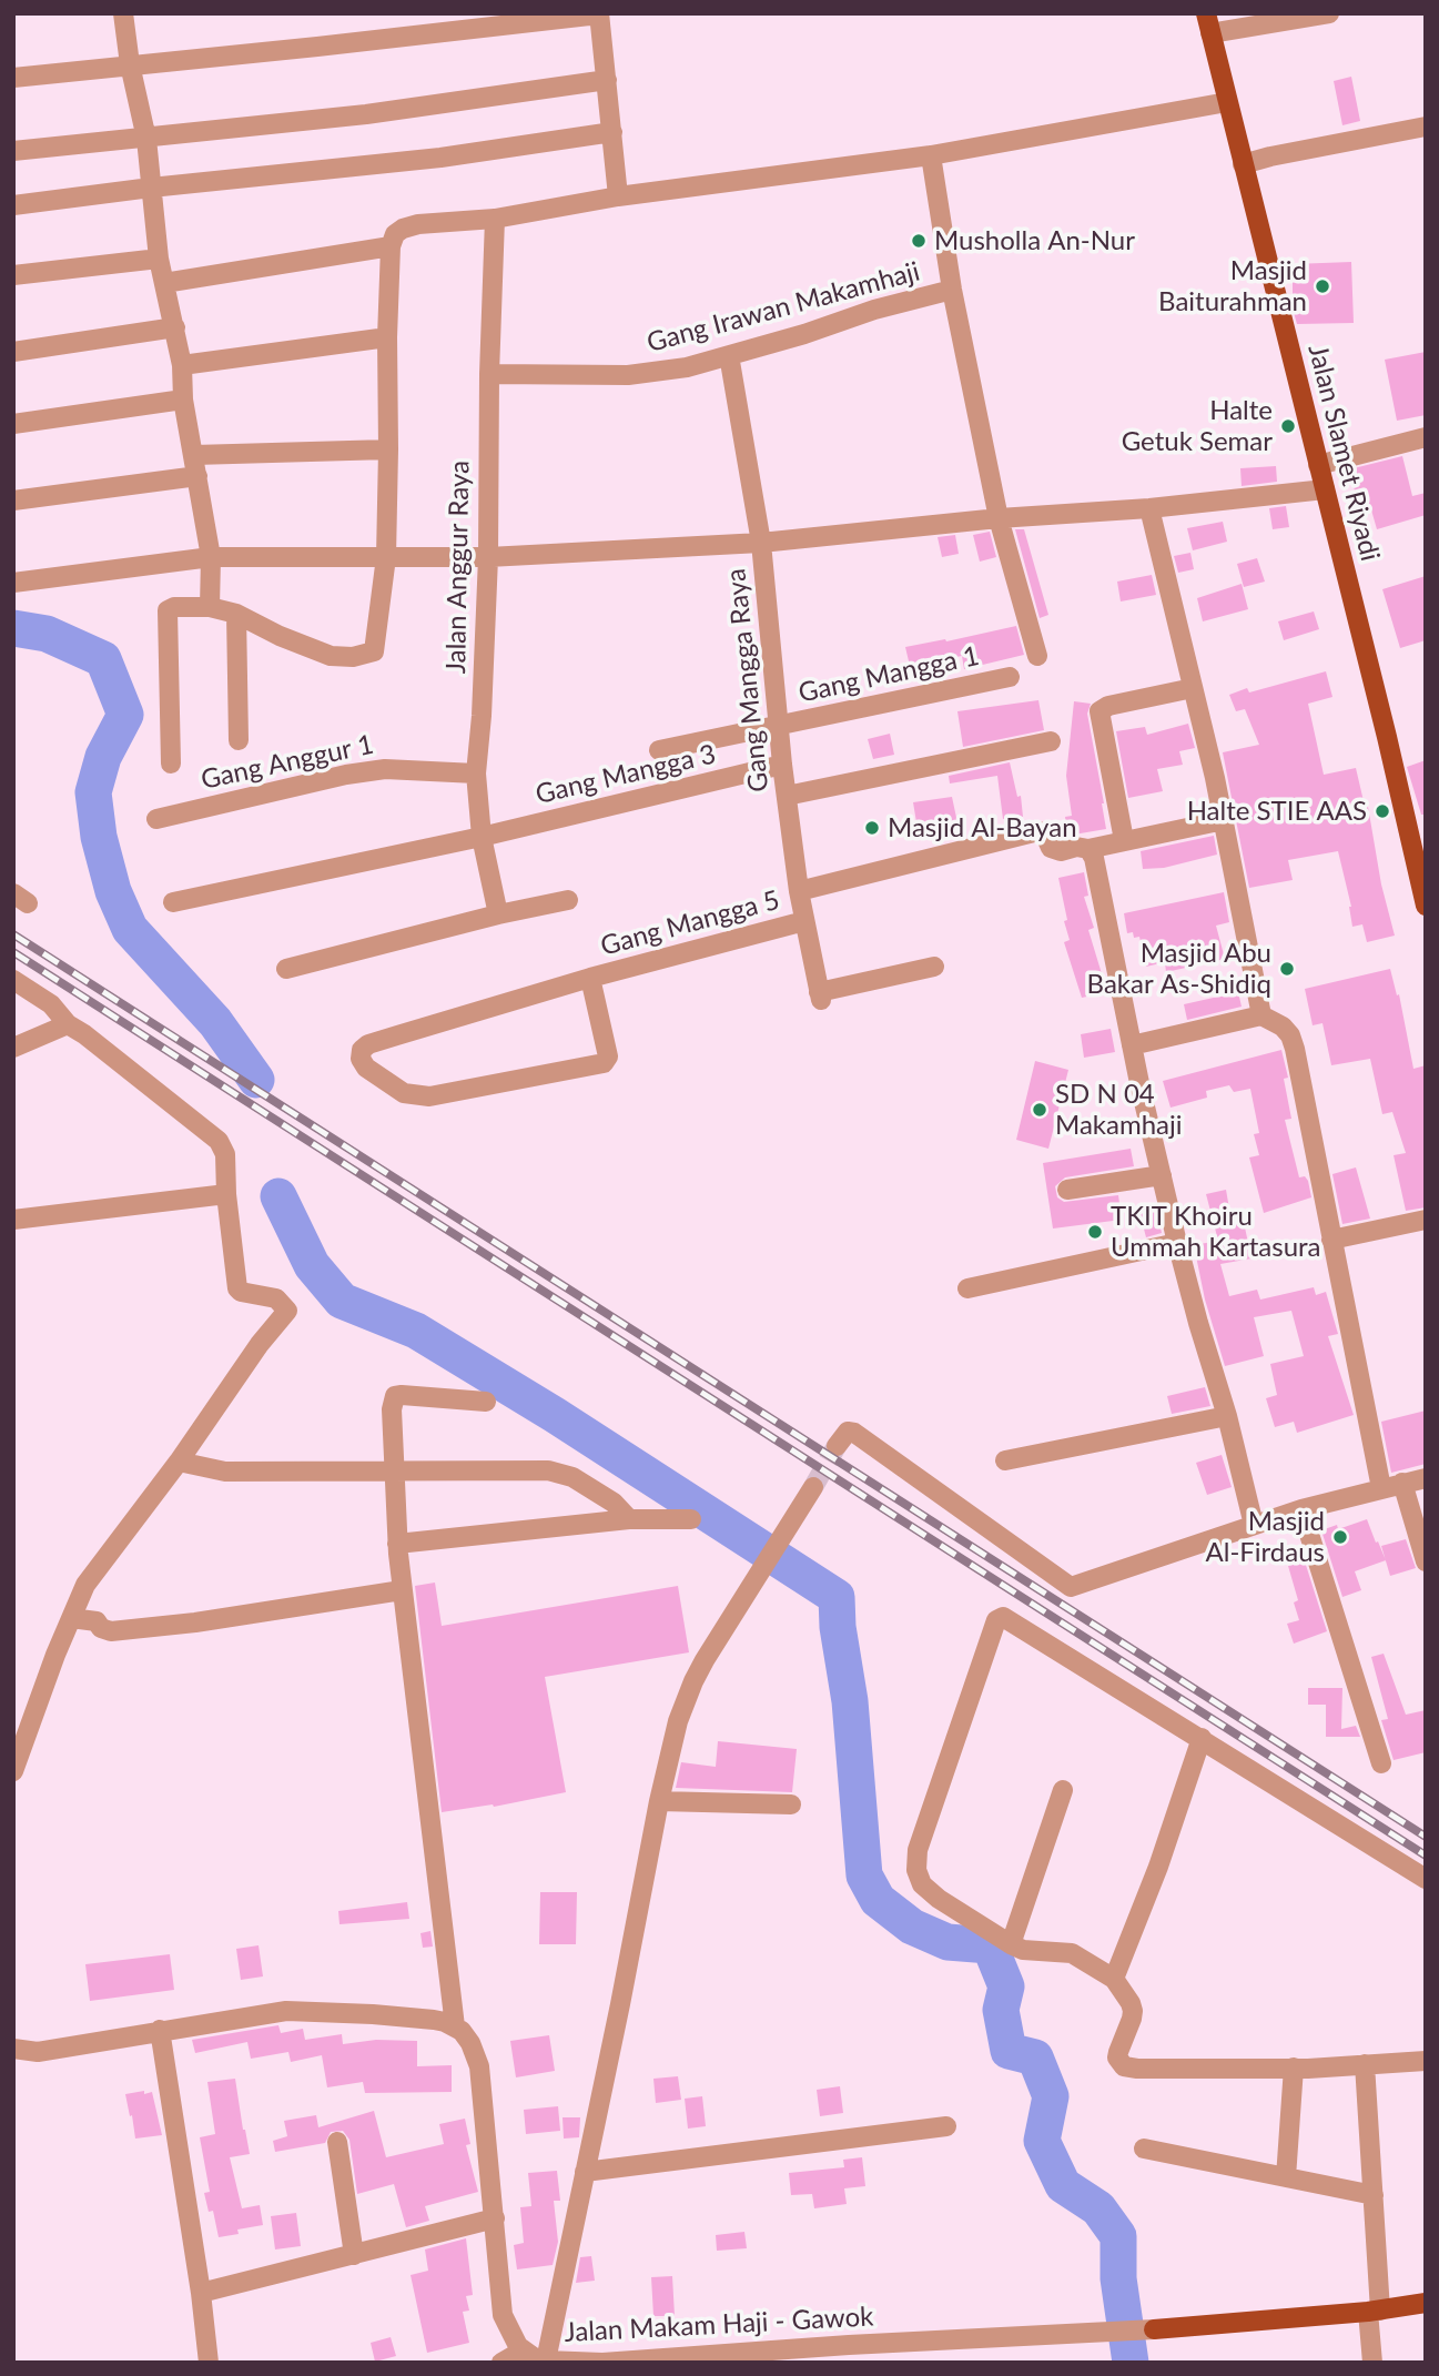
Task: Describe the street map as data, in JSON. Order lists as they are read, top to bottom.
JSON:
{
  "streets": {
    "main road": ["Jalan Slamet Riyadi", "Jalan Makam Haji - Gawok"],
    "street": [
      "Gang Irawan Makamhaji",
      "Jalan Anggur Raya",
      "Gang Mangga 1",
      "Gang Mangga Raya",
      "Gang Anggur 1",
      "Gang Mangga 3",
      "Gang Mangga 5"
    ]
  },
  "crossings": [
    ["Gang Irawan Makamhaji", "Jalan Anggur Raya"],
    ["Gang Irawan Makamhaji", "Gang Mangga Raya"],
    ["Jalan Anggur Raya", "Gang Anggur 1"],
    ["Jalan Anggur Raya", "Gang Mangga 3"],
    ["Gang Mangga 1", "Gang Mangga Raya"],
    ["Gang Mangga Raya", "Gang Mangga 3"],
    ["Gang Mangga Raya", "Gang Mangga 5"]
  ],
  "places": [
    "Musholla An-Nur",
    "Masjid Baiturahman",
    "Halte Getuk Semar",
    "Halte STIE AAS",
    "Masjid Al-Bayan",
    "Masjid Abu Bakar As-Shidiq",
    "SD N 04 Makamhaji",
    "TKIT Khoiru Ummah Kartasura",
    "Masjid Al-Firdaus"
  ]
}
